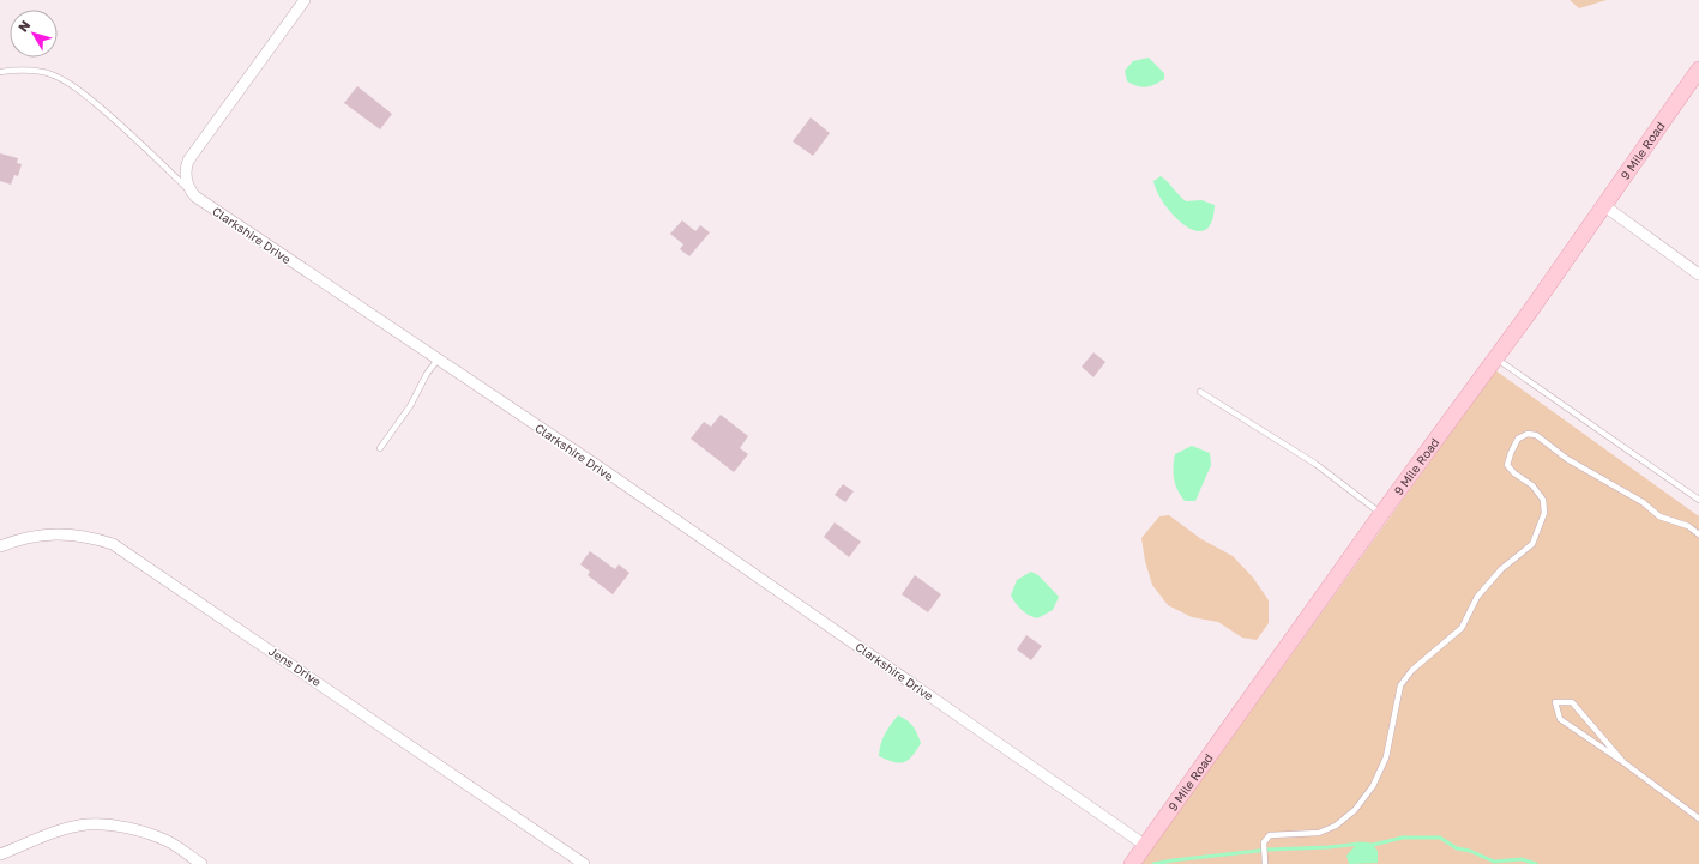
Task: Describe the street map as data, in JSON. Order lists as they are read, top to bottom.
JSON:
{
  "streets": {
    "street": ["9 Mile Road", "Clarkshire Drive", "Jens Drive"]
  },
  "crossings": [
    ["9 Mile Road", "Clarkshire Drive"]
  ],
  "north": "top left"
}
